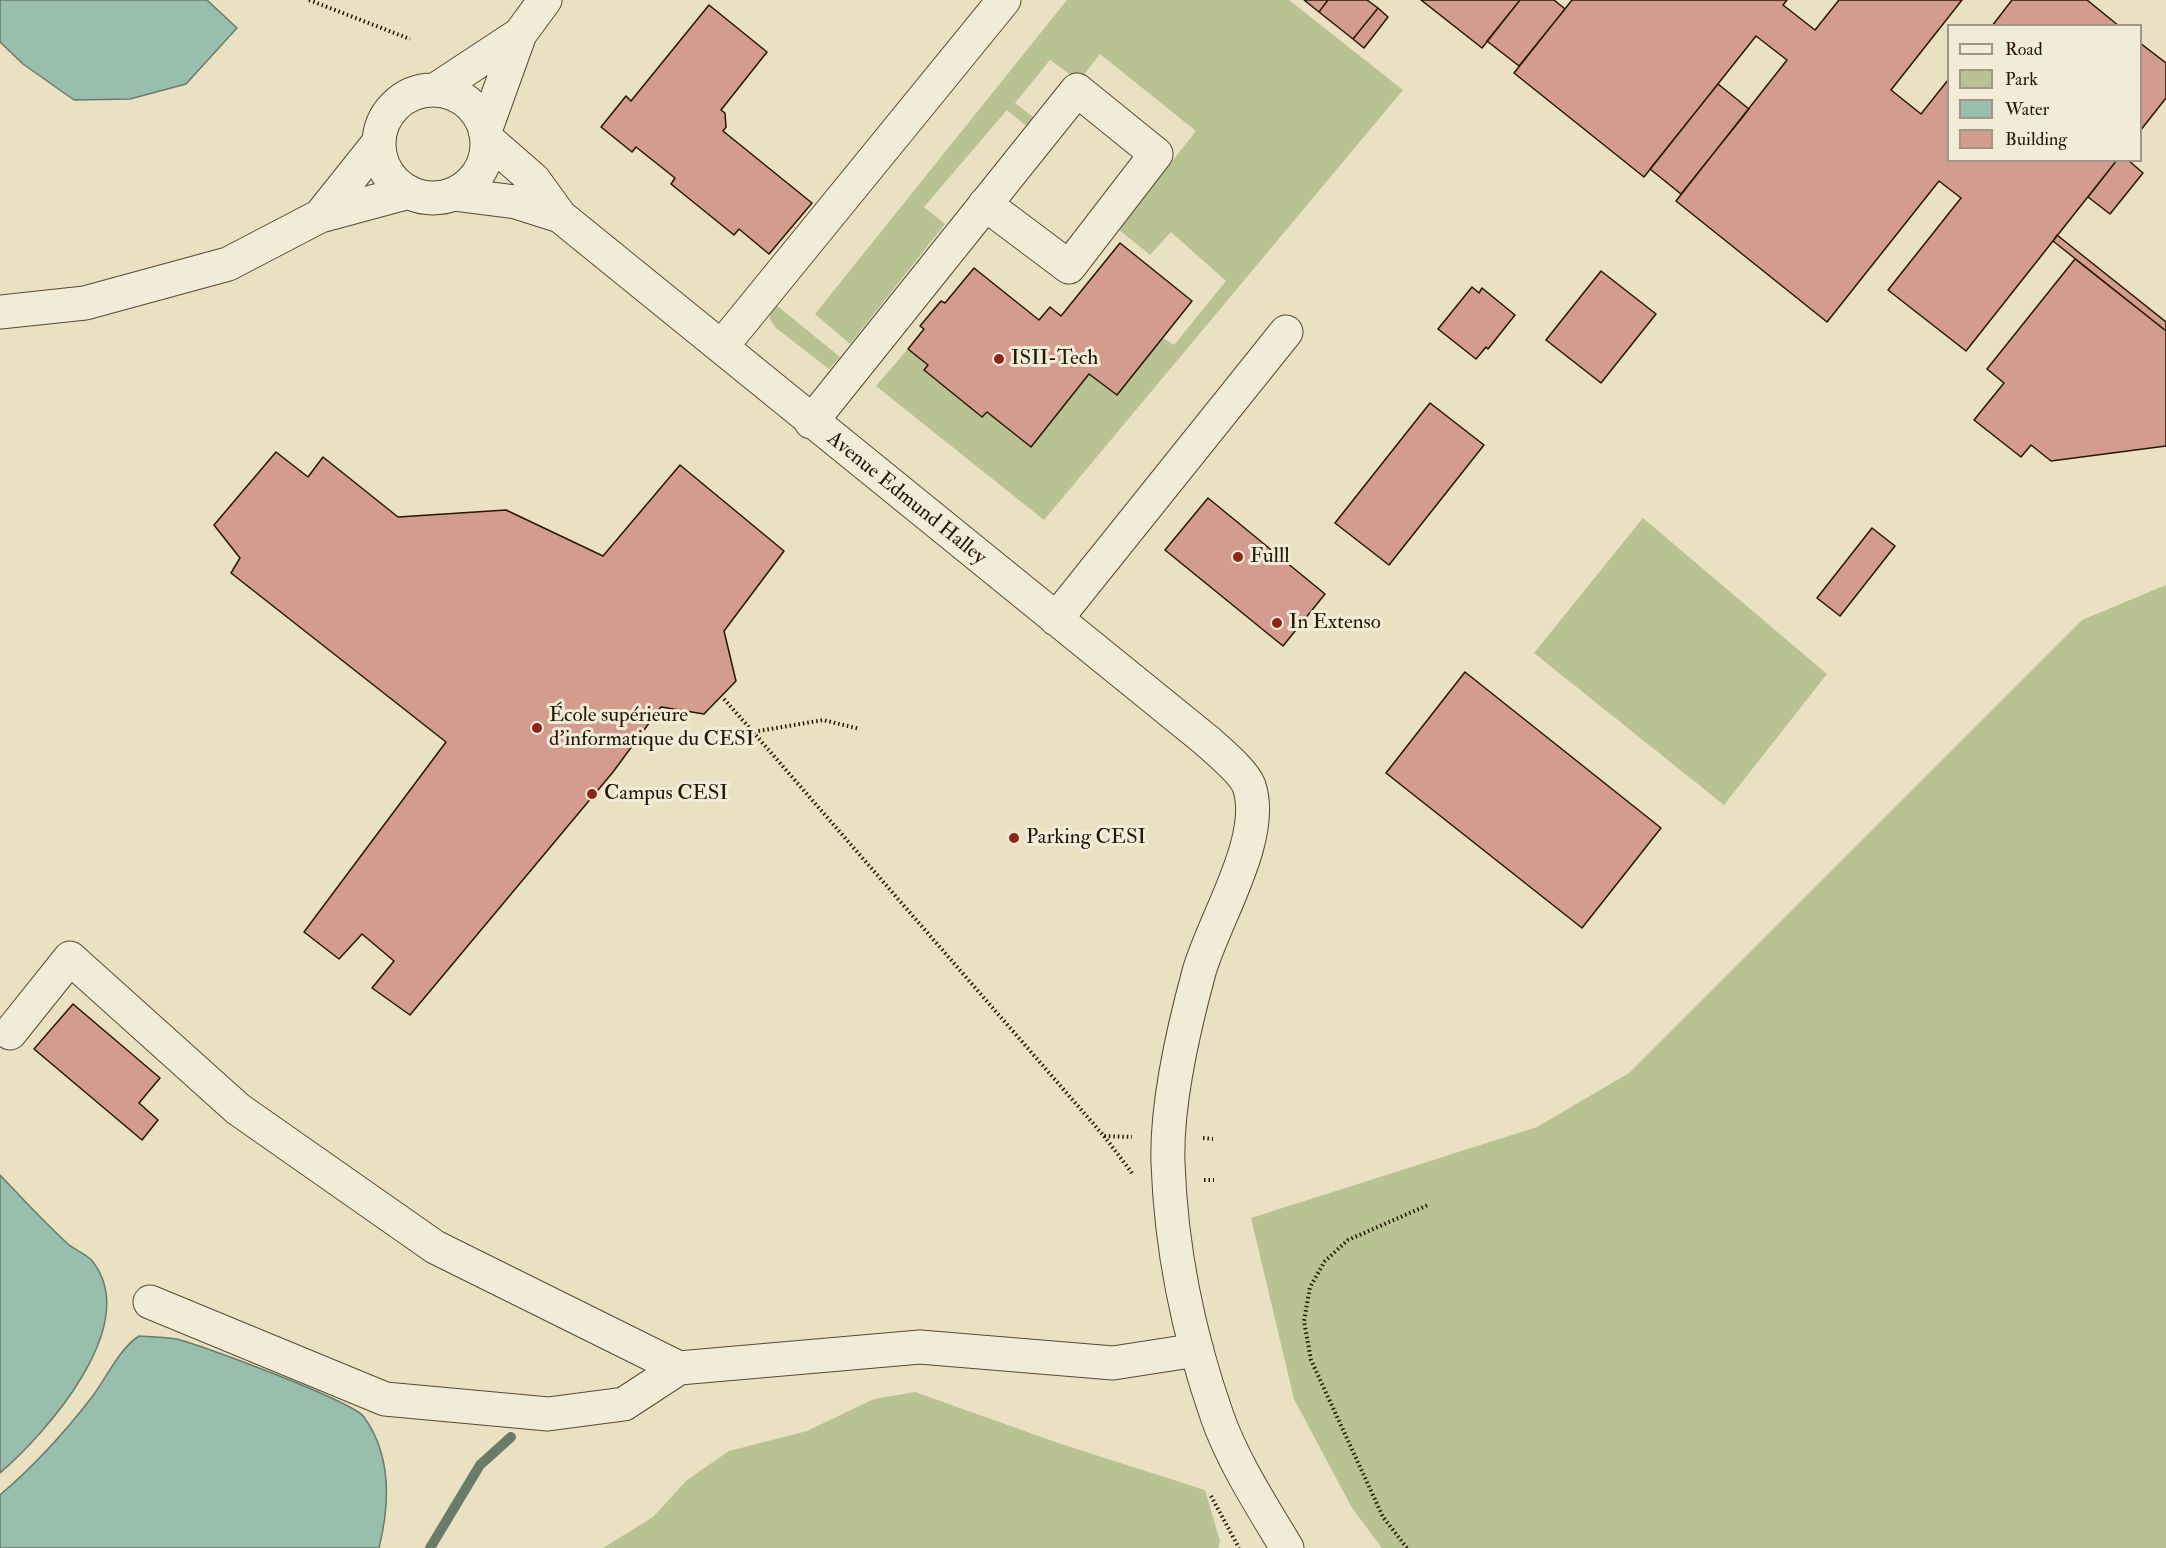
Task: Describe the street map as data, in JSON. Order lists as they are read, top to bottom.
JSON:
{
  "streets": {
    "street": ["Avenue Edmund Halley"]
  },
  "places": [
    "ISII-Tech",
    "Fulll",
    "In Extenso",
    "École supérieure d'informatique du CESI",
    "Campus CESI",
    "Parking CESI"
  ],
  "legend": [
    "Road",
    "Park",
    "Water",
    "Building"
  ]
}
